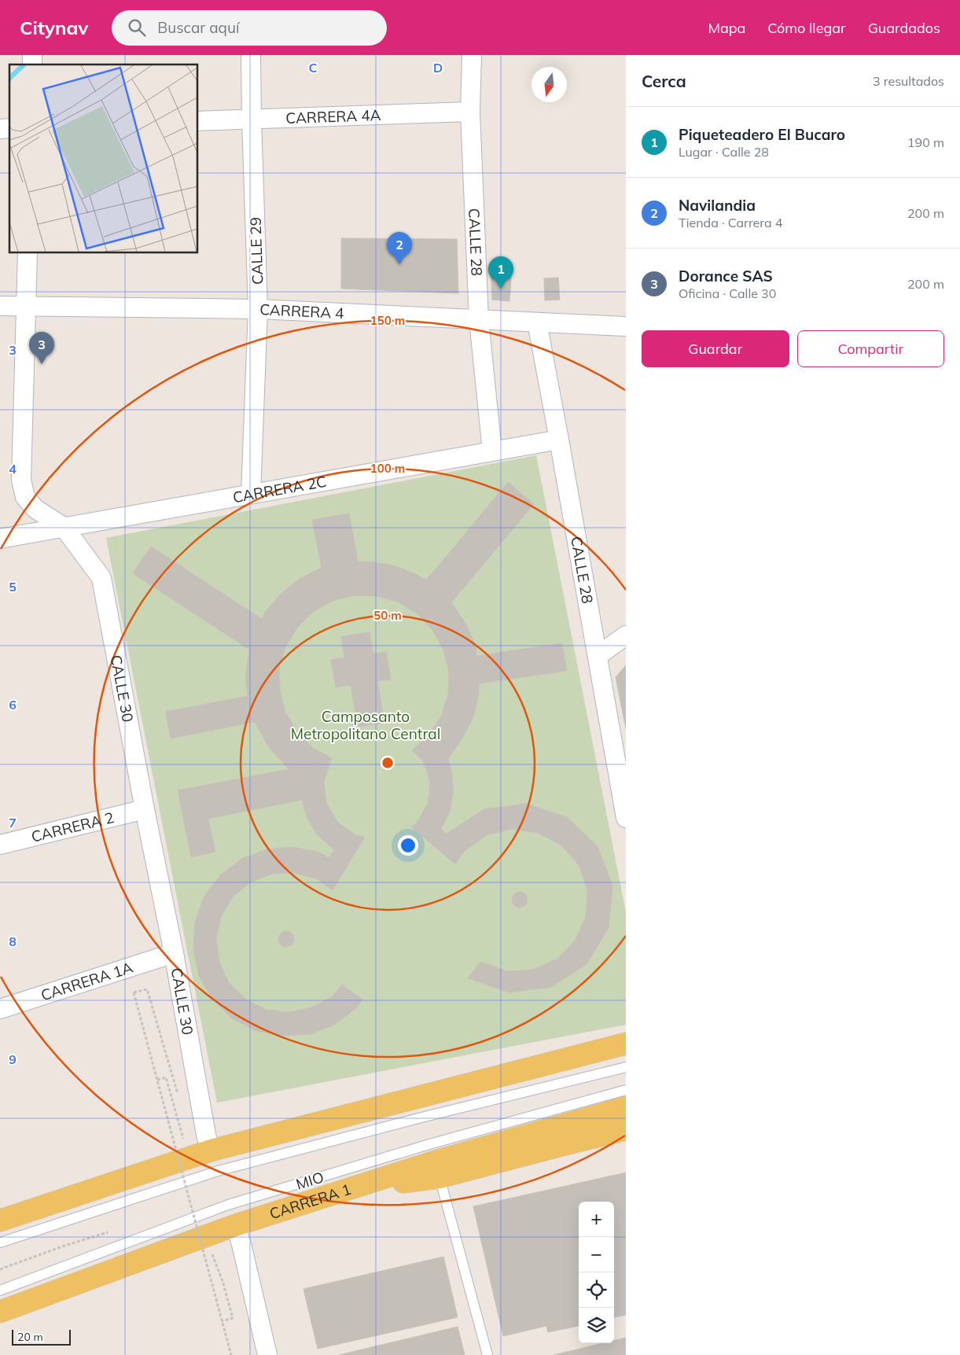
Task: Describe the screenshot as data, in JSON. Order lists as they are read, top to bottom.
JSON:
{
  "streets": {
    "main road": ["CARRERA 1"],
    "street": [
      "CARRERA 4A",
      "CALLE 28",
      "CALLE 29",
      "CARRERA 4",
      "CARRERA 2C",
      "CALLE 30",
      "CARRERA 2",
      "CARRERA 1A"
    ],
    "lane": ["MIO"]
  },
  "crossings": [
    ["CARRERA 4A", "CALLE 28"],
    ["CARRERA 4A", "CALLE 29"],
    ["CALLE 28", "CARRERA 4"],
    ["CALLE 28", "CARRERA 2C"],
    ["CALLE 29", "CARRERA 4"],
    ["CALLE 29", "CARRERA 2C"],
    ["CARRERA 4", "CALLE 30"],
    ["CARRERA 2C", "CALLE 30"],
    ["CALLE 30", "CARRERA 2"],
    ["CALLE 30", "CARRERA 1A"]
  ],
  "parks": ["Camposanto Metropolitano Central"],
  "scale_bar": "20 m",
  "north": "bottom",
  "page": {
    "header": "Citynav",
    "search": "Buscar aquí",
    "nav": ["Mapa", "Cómo llegar", "Guardados"],
    "heading": ["Cerca", "3 resultados"],
    "list": [
      {
        "mark": "1",
        "name": "Piqueteadero El Bucaro",
        "note": "Lugar · Calle 28",
        "value": "190 m"
      },
      {
        "mark": "2",
        "name": "Navilandia",
        "note": "Tienda · Carrera 4",
        "value": "200 m"
      },
      {
        "mark": "3",
        "name": "Dorance SAS",
        "note": "Oficina · Calle 30",
        "value": "200 m"
      }
    ],
    "pins": ["2", "1", "3"],
    "buttons": ["Guardar", "Compartir"],
    "map_buttons": ["+", "−"],
    "scale": "20 m"
  },
  "grid": {
    "columns": ["C", "D"],
    "rows": [
      "3",
      "4",
      "5",
      "6",
      "7",
      "8",
      "9"
    ]
  },
  "rings": ["150 m", "100 m", "50 m"]
}
